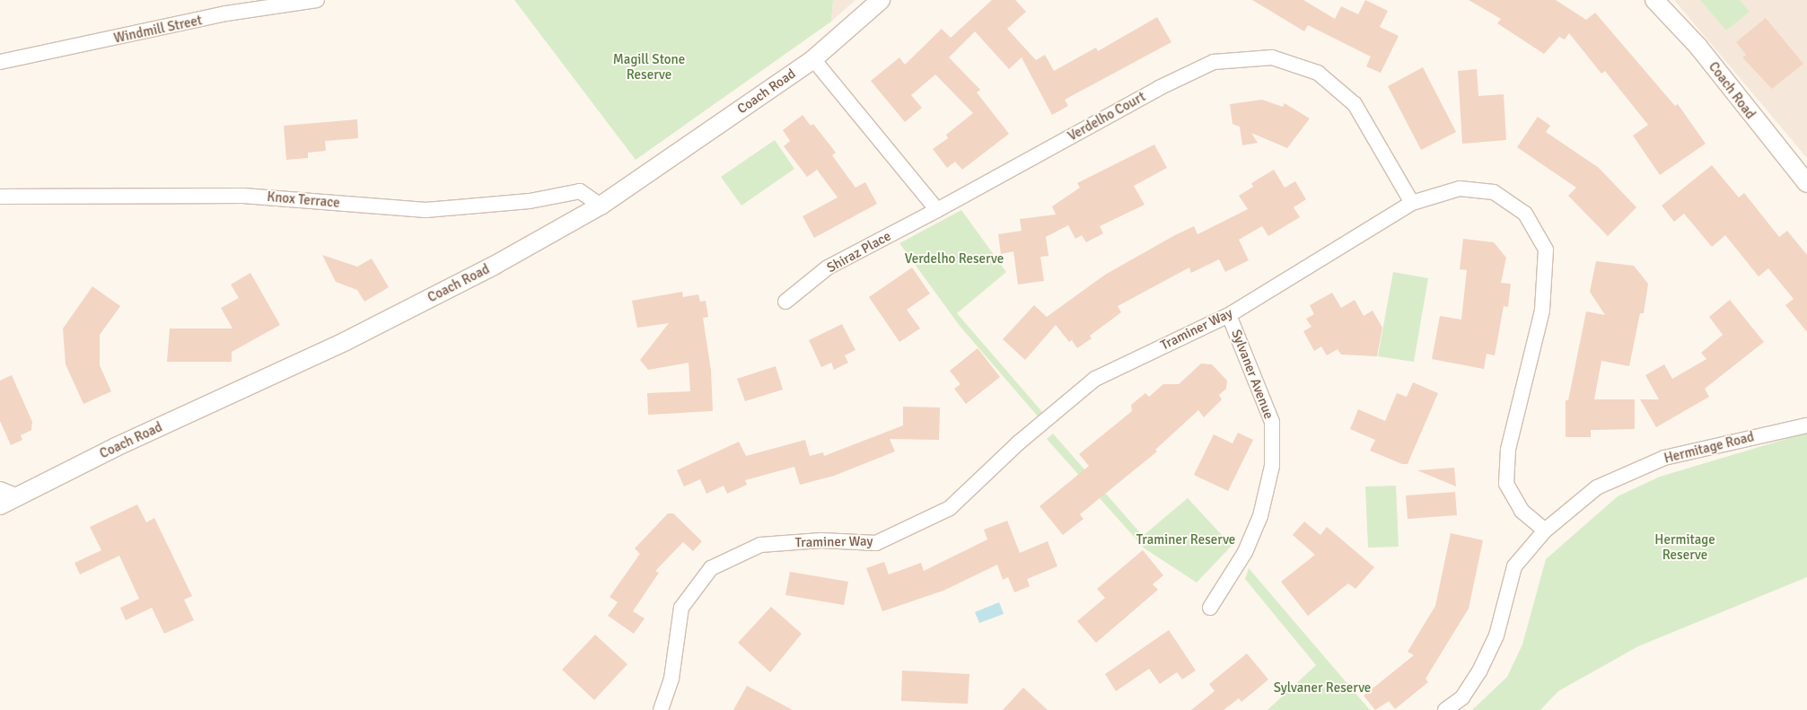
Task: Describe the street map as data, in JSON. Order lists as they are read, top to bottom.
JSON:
{
  "streets": {
    "street": [
      "Windmill Street",
      "Coach Road",
      "Verdelho Court",
      "Knox Terrace",
      "Shiraz Place",
      "Traminer Way",
      "Sylvaner Avenue",
      "Hermitage Road"
    ]
  },
  "crossings": [
    ["Coach Road", "Knox Terrace"],
    ["Verdelho Court", "Shiraz Place"],
    ["Verdelho Court", "Traminer Way"],
    ["Traminer Way", "Sylvaner Avenue"],
    ["Traminer Way", "Hermitage Road"]
  ],
  "parks": [
    "Magill Stone Reserve",
    "Verdelho Reserve",
    "Hermitage Reserve",
    "Traminer Reserve",
    "Sylvaner Reserve"
  ]
}
